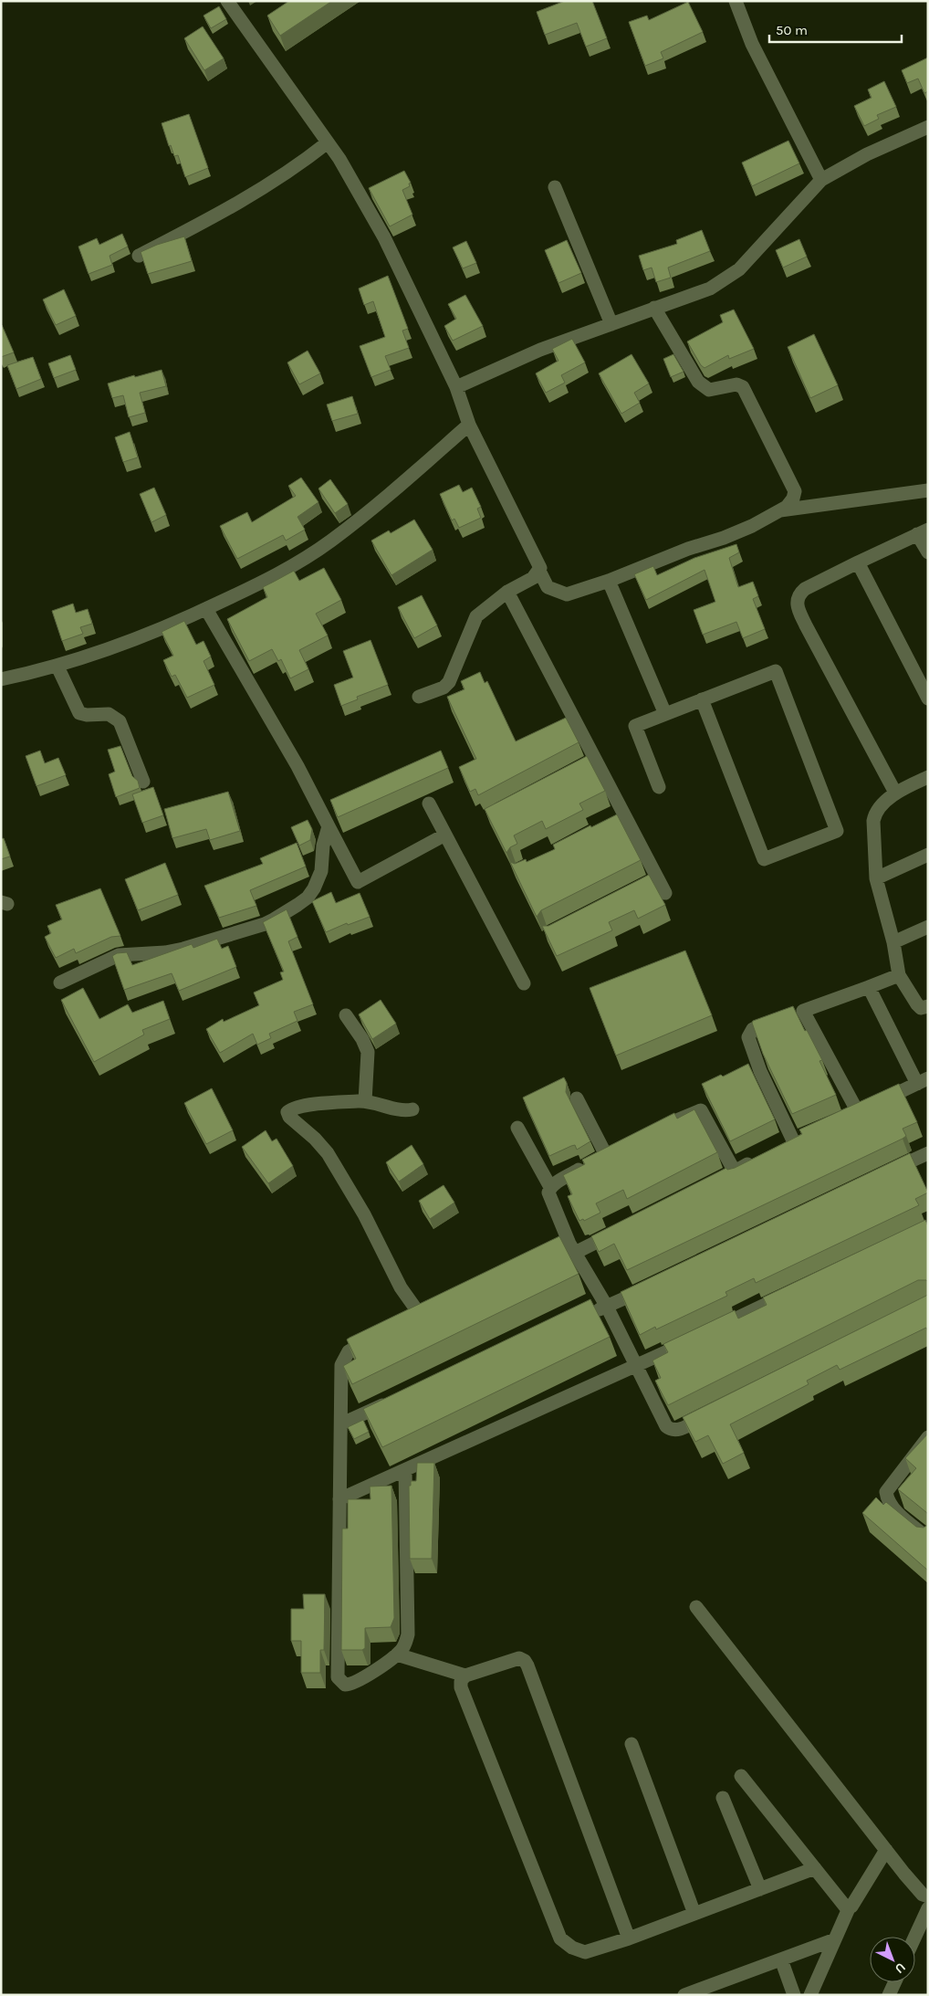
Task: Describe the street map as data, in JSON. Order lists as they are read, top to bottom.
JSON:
{
  "scale_bar": "50 m",
  "north": "bottom right"
}
